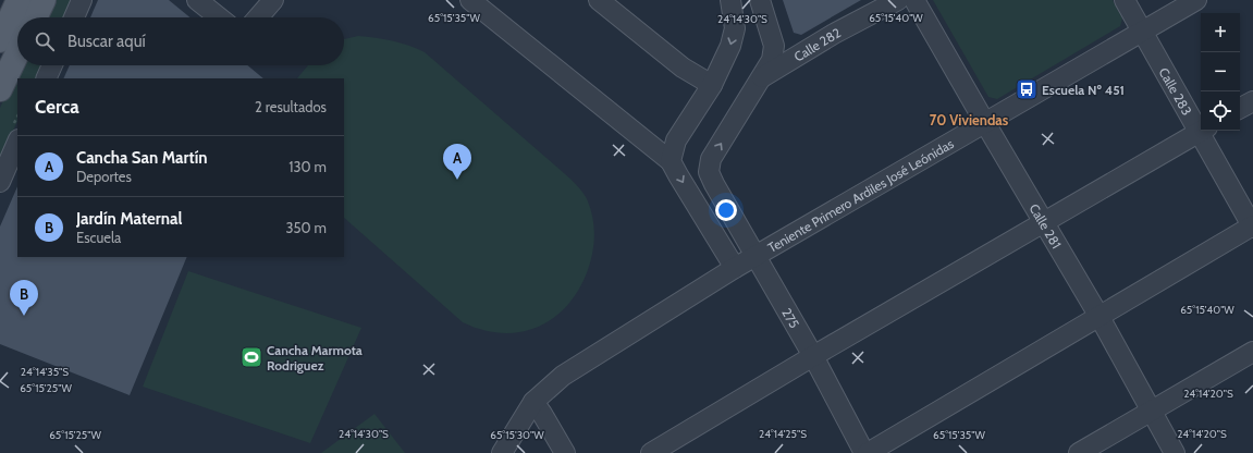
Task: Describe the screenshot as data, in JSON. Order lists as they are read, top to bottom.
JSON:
{
  "streets": {
    "street": [
      "Calle 282",
      "Calle 283",
      "Teniente Primero Ardiles José Leónidas",
      "Calle 281",
      "275"
    ]
  },
  "crossings": [
    ["Calle 282", "275"],
    ["Calle 283", "Teniente Primero Ardiles José Leónidas"],
    ["Teniente Primero Ardiles José Leónidas", "Calle 281"],
    ["Teniente Primero Ardiles José Leónidas", "275"]
  ],
  "districts": ["70 Viviendas"],
  "places": {
    "bus stop": ["Escuela Nº 451"],
    "sports": ["Cancha Marmota Rodriguez"]
  },
  "page": {
    "map_buttons": ["+", "−"],
    "search": "Buscar aquí",
    "heading": ["Cerca", "2 resultados"],
    "list": [
      {
        "mark": "A",
        "name": "Cancha San Martín",
        "note": "Deportes",
        "value": "130 m"
      },
      {
        "mark": "B",
        "name": "Jardín Maternal",
        "note": "Escuela",
        "value": "350 m"
      }
    ],
    "pins": ["A", "B"]
  },
  "coordinates": [
    "65°15'35\"W",
    "65°15'40\"W",
    "24°14'30\"S",
    "24°14'35\"S",
    "65°15'25\"W",
    "24°14'20\"S",
    "24°14'25\"S",
    "65°15'30\"W"
  ]
}
